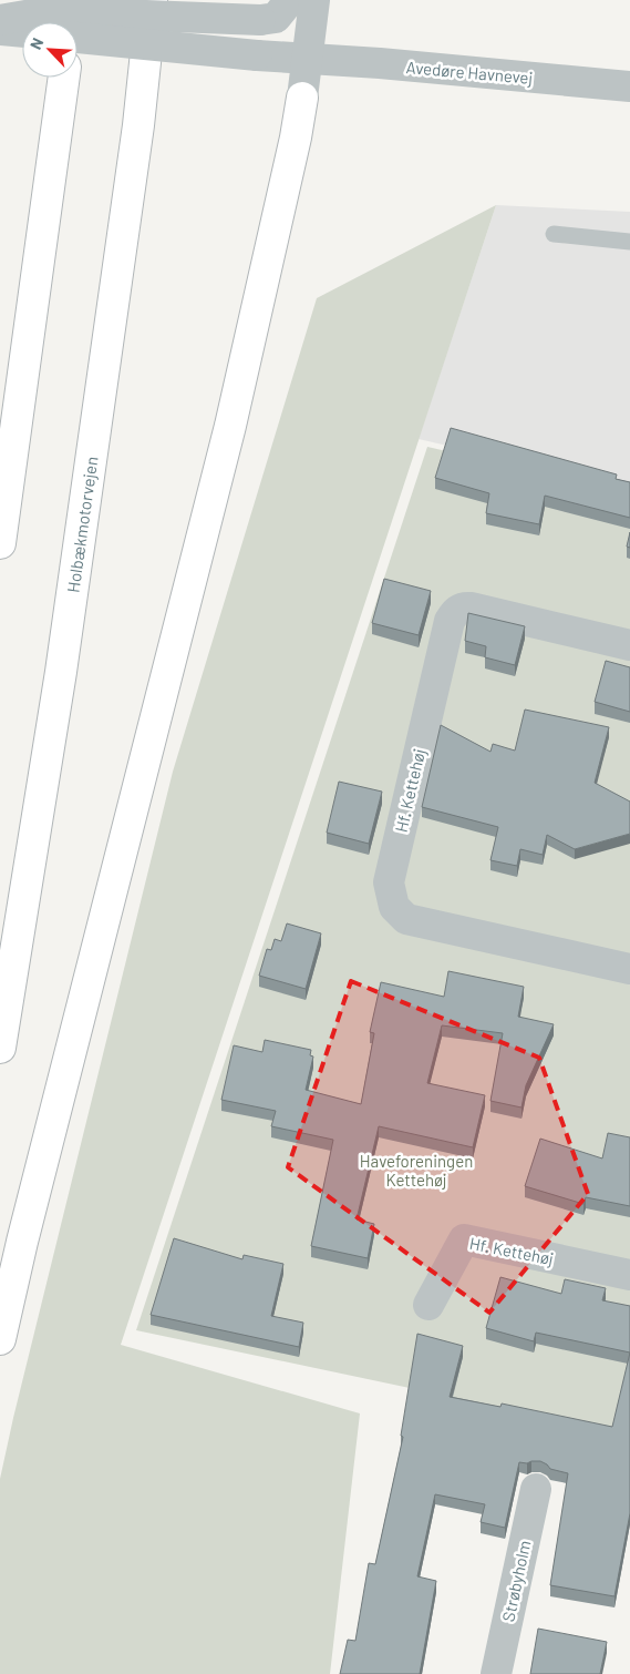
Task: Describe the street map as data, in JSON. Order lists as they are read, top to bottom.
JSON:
{
  "streets": {
    "highway": ["Holbækmotorvejen"],
    "street": ["Avedøre Havnevej", "Hf. Kettehøj", "Strøbyholm"]
  },
  "parks": ["Haveforeningen Kettehøj"],
  "north": "top left"
}
